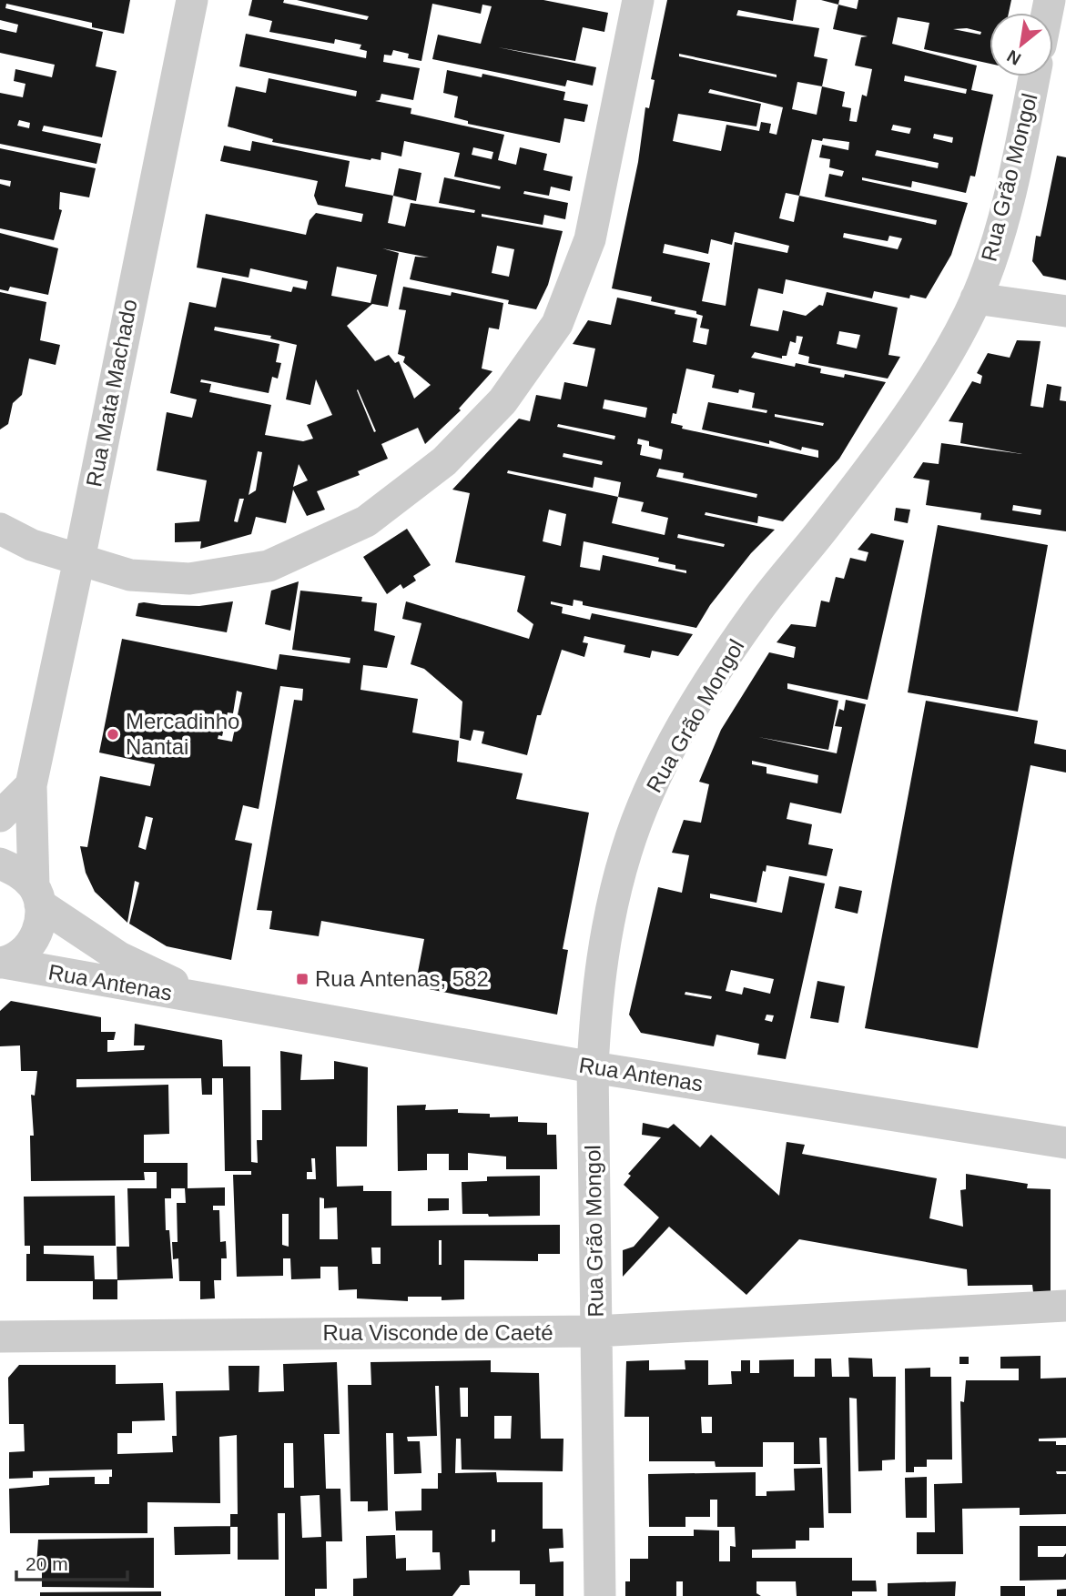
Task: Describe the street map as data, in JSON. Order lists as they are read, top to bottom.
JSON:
{
  "streets": {
    "street": [
      "Rua Grão Mongol",
      "Rua Mata Machado",
      "Rua Antenas",
      "Rua Visconde de Caeté"
    ]
  },
  "crossings": [
    ["Rua Grão Mongol", "Rua Antenas"],
    ["Rua Grão Mongol", "Rua Visconde de Caeté"],
    ["Rua Mata Machado", "Rua Antenas"]
  ],
  "places": {
    "other": ["Mercadinho Nantai"],
    "transit": ["Rua Antenas, 582"]
  },
  "scale_bar": "20 m",
  "north": "bottom left"
}
